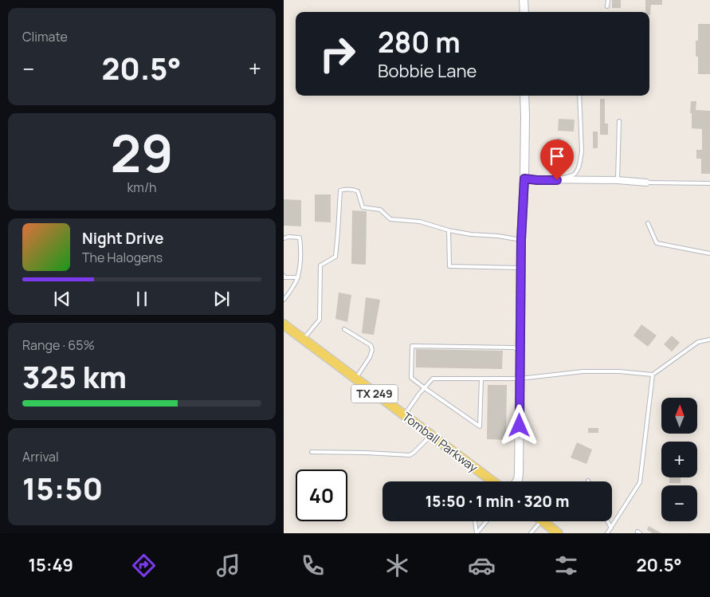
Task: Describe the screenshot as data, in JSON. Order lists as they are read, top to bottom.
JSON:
{
  "streets": {
    "main road": ["TX 249", "Tomball Parkway"]
  },
  "north": "top",
  "page": {
    "tile": [
      "Climate",
      ["29", "km/h"],
      ["Range · 65%", "325 km"],
      ["Arrival", "15:50"]
    ],
    "turn": ["280 m", "Bobbie Lane"],
    "heat": ["−", "20.5°", "+"],
    "song": ["Night Drive", "The Halogens"],
    "map_buttons": ["+", "−"],
    "limit": "40",
    "trip": "15:50 · 1 min · 320 m",
    "tabs": ["15:49", "20.5°"]
  }
}
